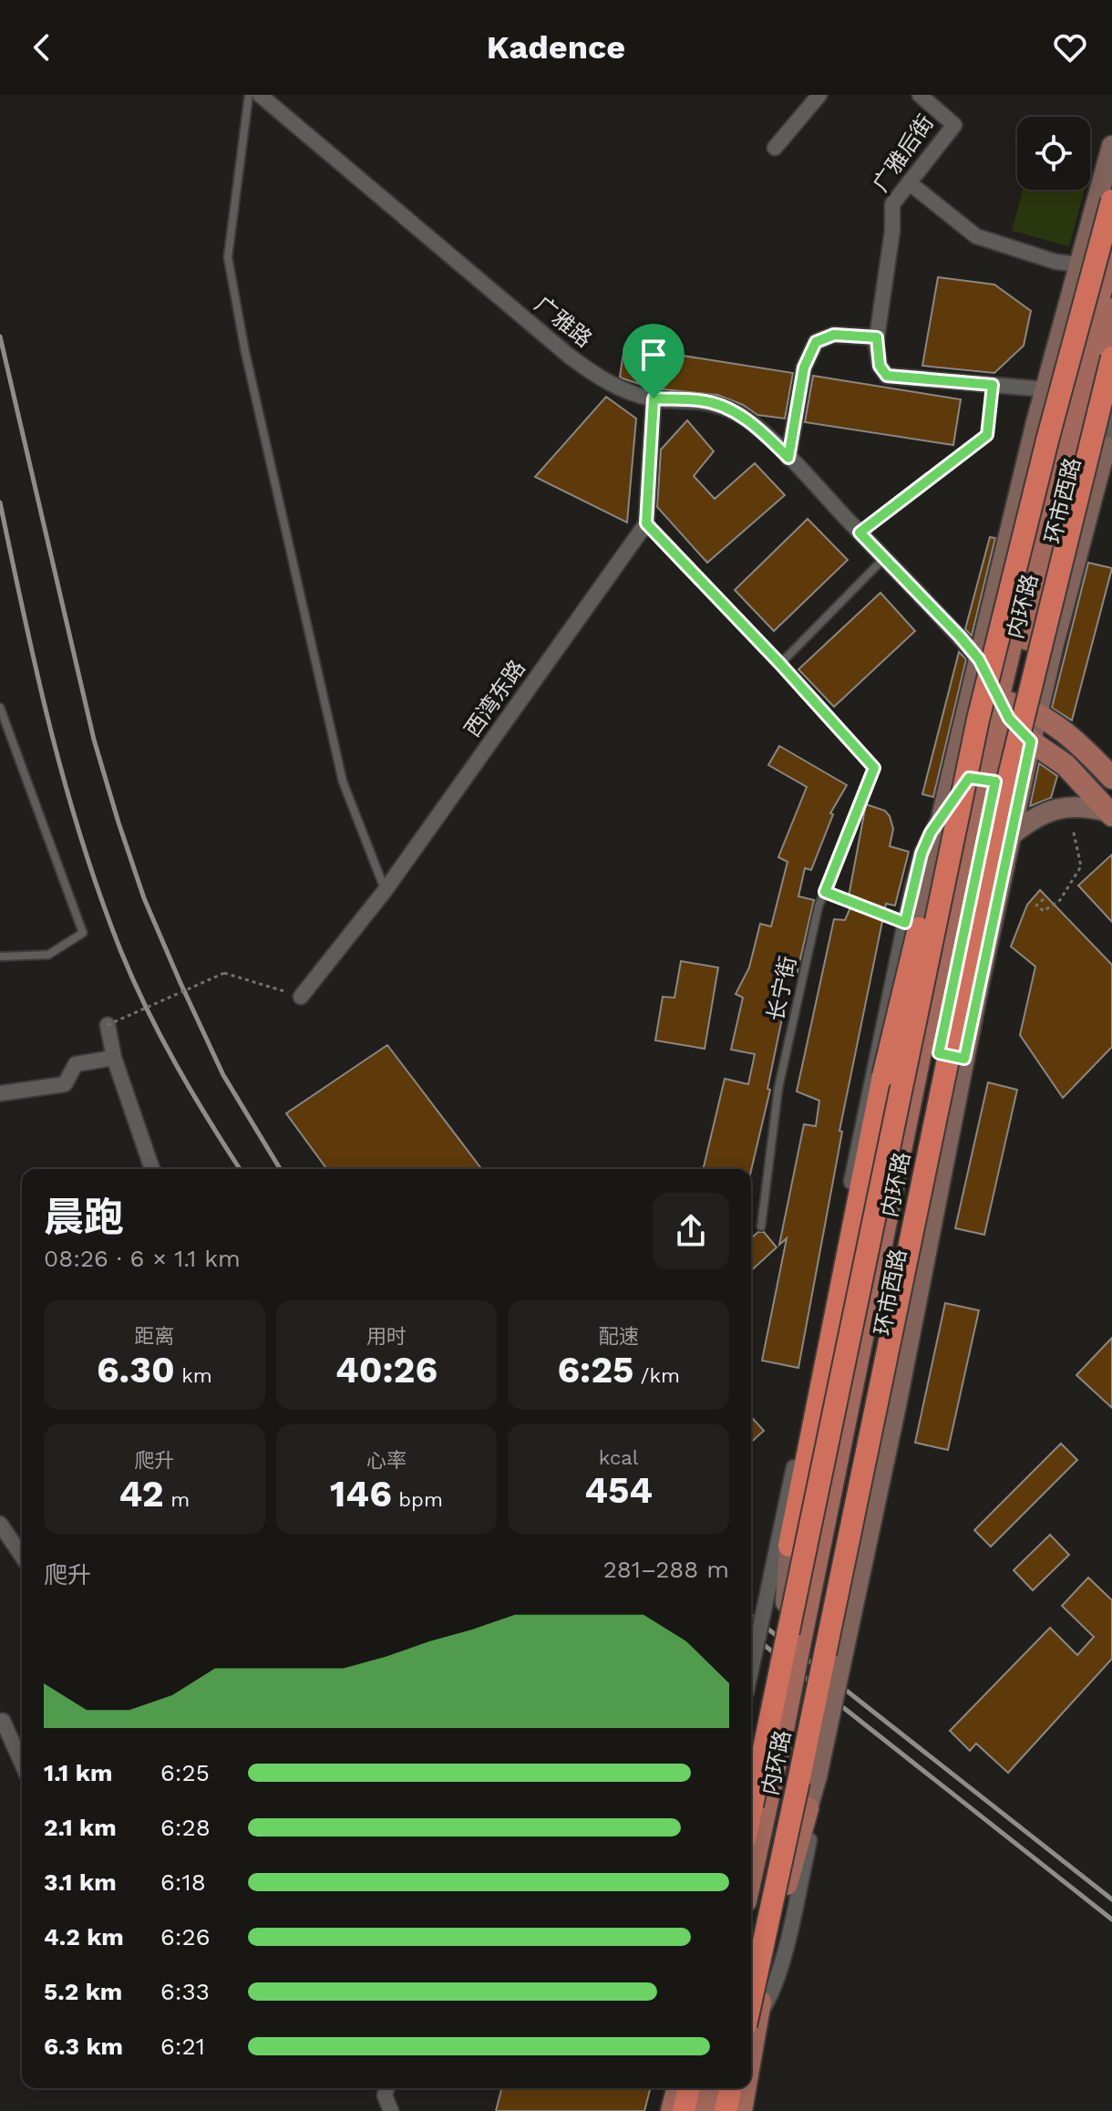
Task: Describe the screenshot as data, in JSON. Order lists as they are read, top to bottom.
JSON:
{
  "streets": {
    "highway": ["内环路"],
    "main road": ["环市西路"],
    "street": ["广雅后街", "广雅路", "西湾东路"],
    "lane": ["长宁街"]
  },
  "crossings": [
    ["环市西路", "内环路"]
  ],
  "page": {
    "header": "Kadence",
    "heading": ["晨跑", "08:26 · 6 × 1.1 km"],
    "stats": [
      ["距离", "6.30 km"],
      ["用时", "40:26"],
      ["配速", "6:25 /km"],
      ["爬升", "42 m"],
      ["心率", "146 bpm"],
      ["kcal", "454"]
    ],
    "chart": ["爬升", "281–288 m"],
    "list": [
      {
        "name": "1.1 km",
        "note": "6:25"
      },
      {
        "name": "2.1 km",
        "note": "6:28"
      },
      {
        "name": "3.1 km",
        "note": "6:18"
      },
      {
        "name": "4.2 km",
        "note": "6:26"
      },
      {
        "name": "5.2 km",
        "note": "6:33"
      },
      {
        "name": "6.3 km",
        "note": "6:21"
      }
    ]
  }
}
